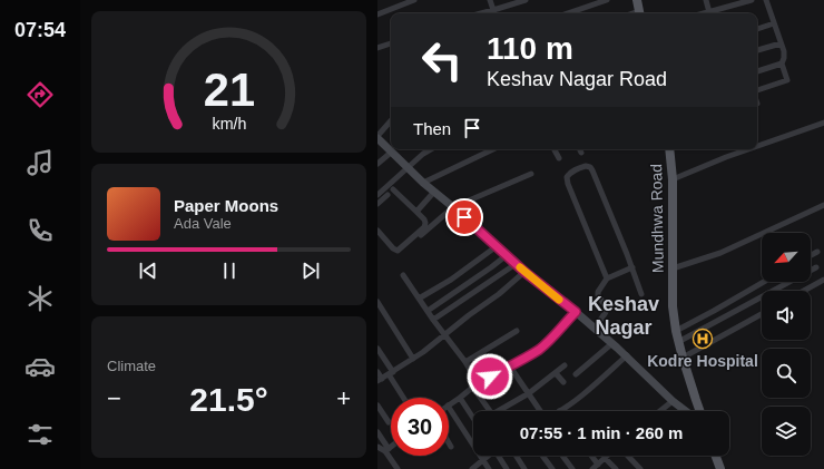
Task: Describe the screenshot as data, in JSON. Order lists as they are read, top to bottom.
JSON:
{
  "streets": {
    "main road": ["Mundhwa Road"]
  },
  "districts": ["Keshav Nagar"],
  "places": {
    "hospital": ["Kodre Hospital"]
  },
  "north": "bottom left",
  "page": {
    "tabs": "07:54",
    "turn": ["110 m", "Keshav Nagar Road"],
    "then": "Then",
    "song": ["Paper Moons", "Ada Vale"],
    "tile": "Climate",
    "heat": ["−", "21.5°", "+"],
    "limit": "30",
    "trip": "07:55 · 1 min · 260 m",
    "gauge": ["21", "km/h"]
  }
}
